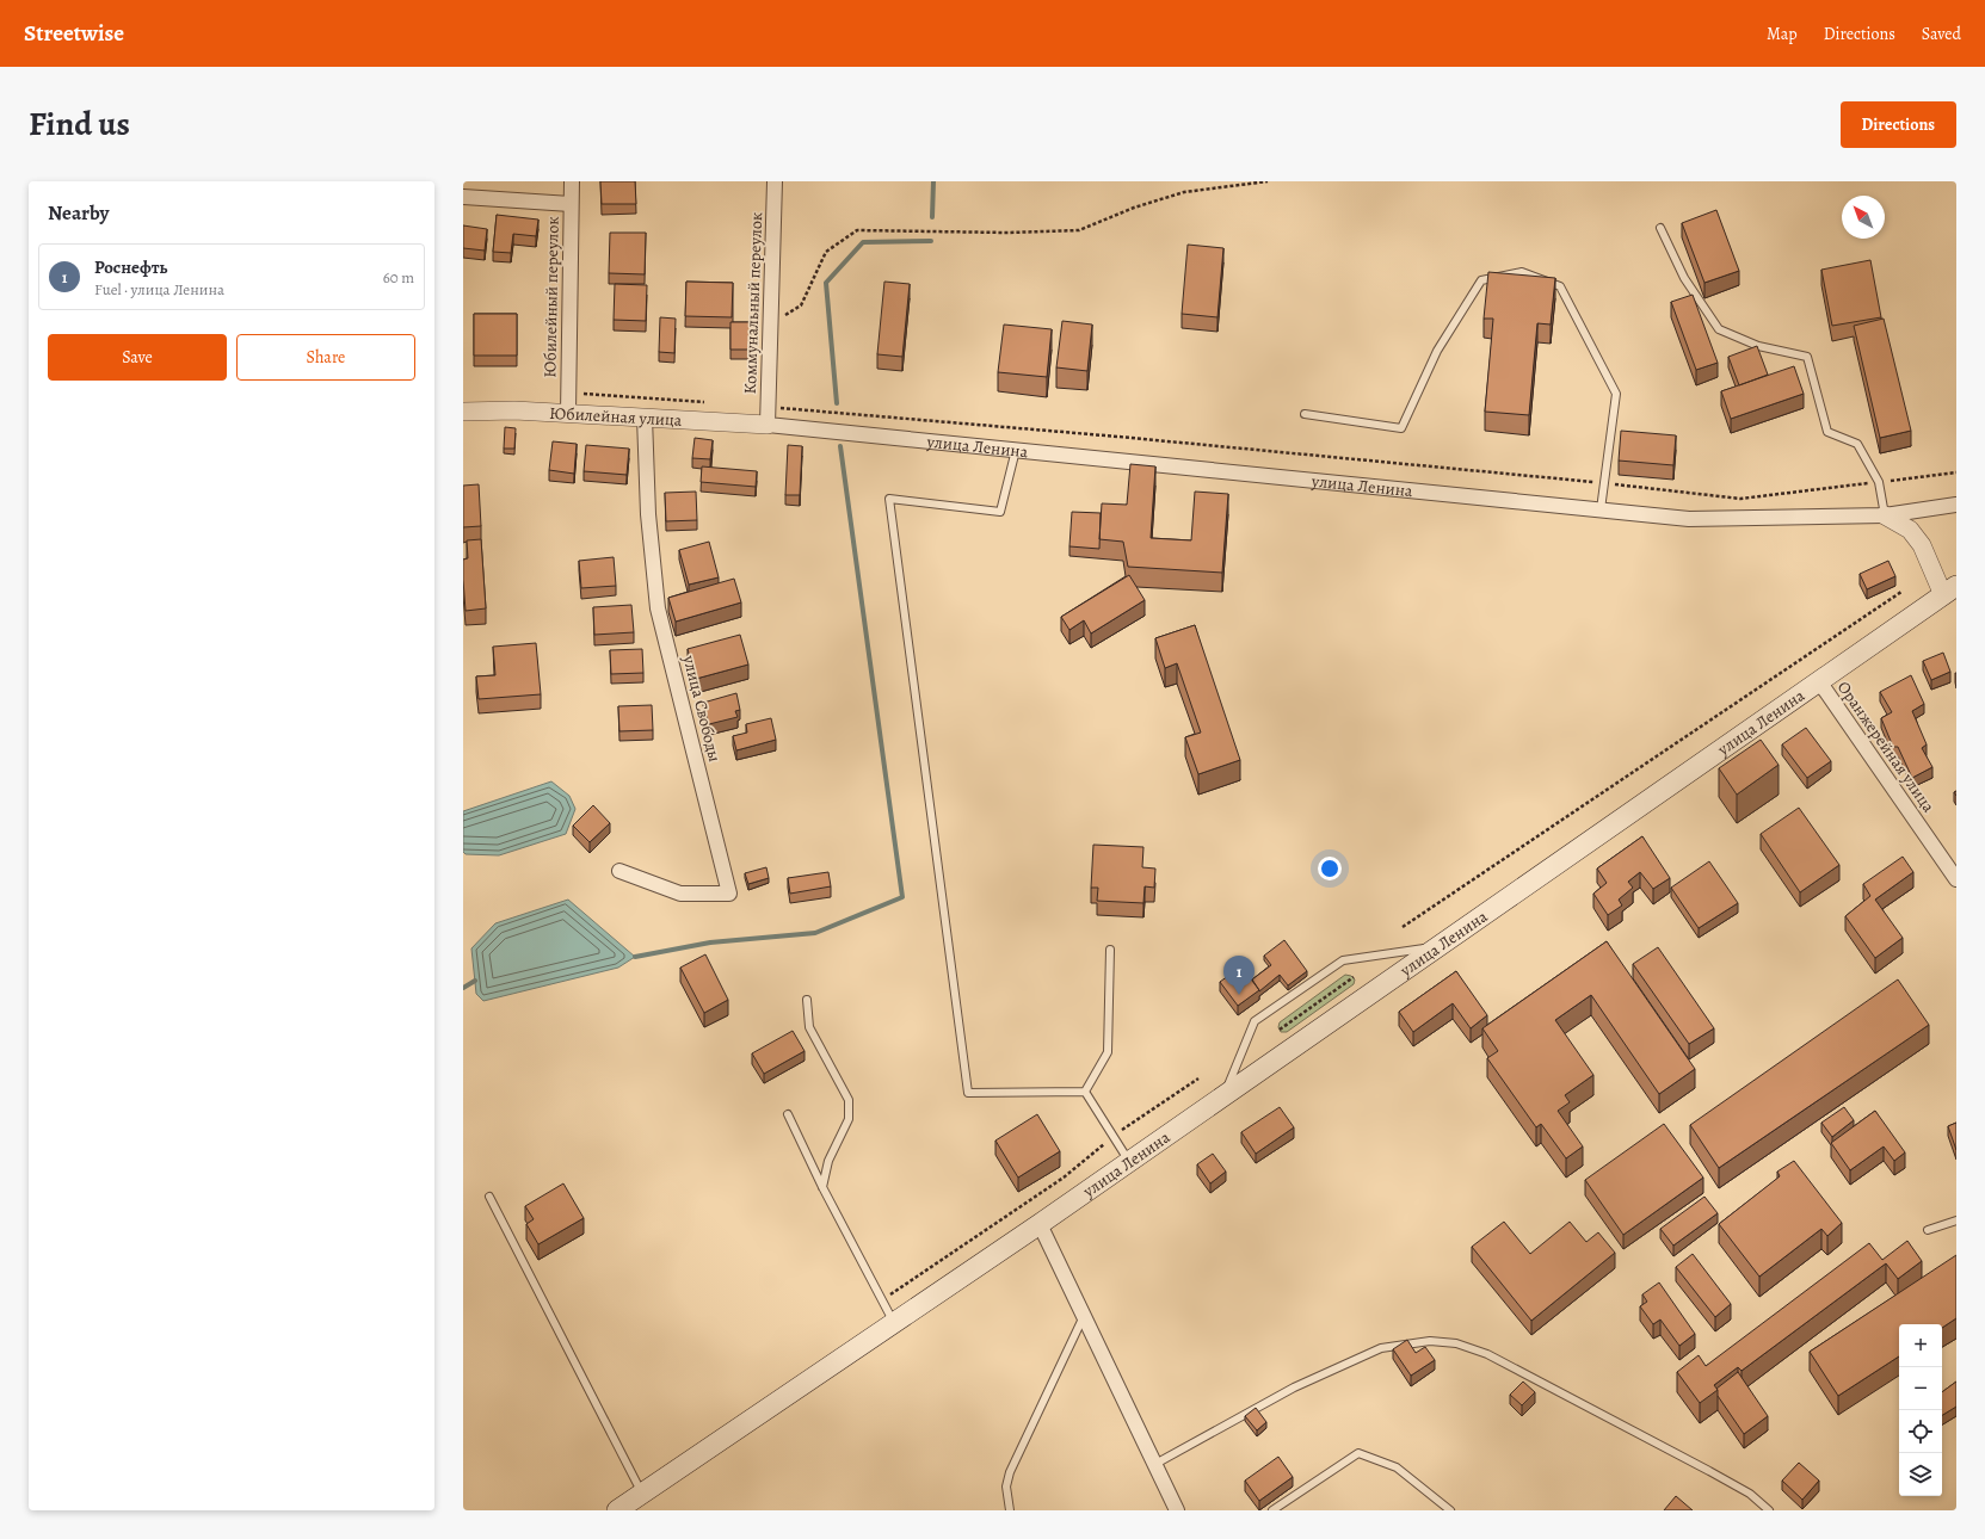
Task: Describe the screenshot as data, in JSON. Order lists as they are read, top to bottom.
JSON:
{
  "streets": {
    "main road": ["улица Ленина"],
    "street": [
      "Юбилейный переулок",
      "Коммунальный переулок",
      "Юбилейная улица",
      "улица Свободы",
      "Оранжерейная улица"
    ]
  },
  "crossings": [
    ["Юбилейный переулок", "Юбилейная улица"],
    ["Коммунальный переулок", "Юбилейная улица"],
    ["Коммунальный переулок", "улица Ленина"],
    ["Юбилейная улица", "улица Ленина"],
    ["Юбилейная улица", "улица Свободы"],
    ["улица Ленина", "Оранжерейная улица"]
  ],
  "north": "top left",
  "page": {
    "header": "Streetwise",
    "nav": ["Map", "Directions", "Saved"],
    "title": "Find us",
    "buttons": [
      "Directions",
      ["Save", "Share"]
    ],
    "heading": "Nearby",
    "list": [
      {
        "mark": "1",
        "name": "Роснефть",
        "note": "Fuel · улица Ленина",
        "value": "60 m"
      }
    ],
    "pins": "1",
    "map_buttons": ["+", "−"]
  }
}
